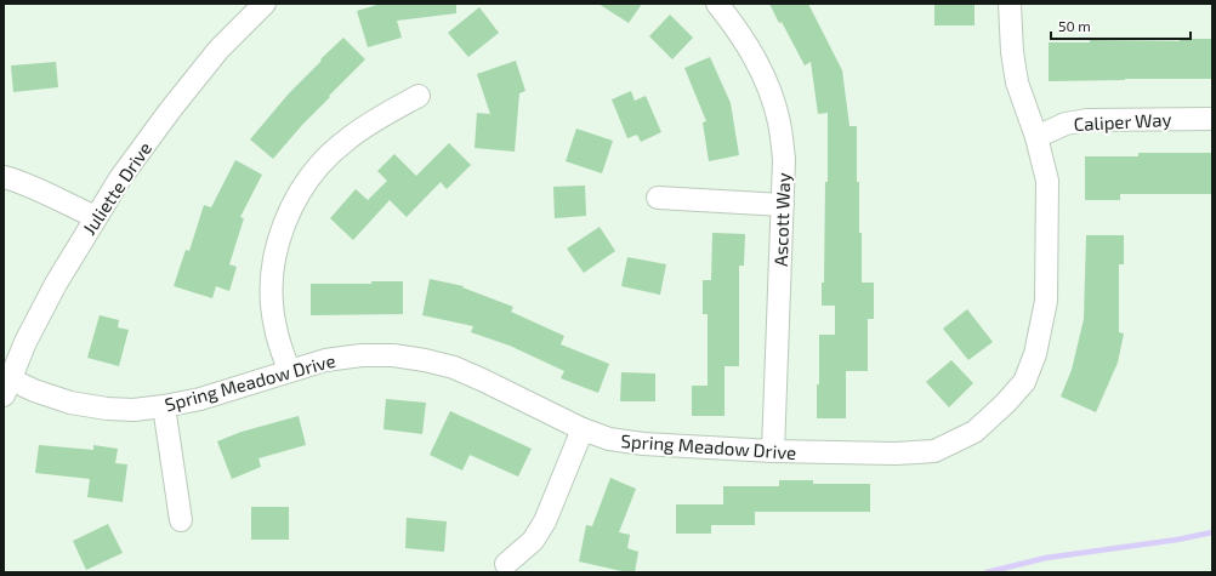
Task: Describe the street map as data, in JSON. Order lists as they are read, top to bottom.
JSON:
{
  "streets": {
    "street": [
      "Caliper Way",
      "Juliette Drive",
      "Ascott Way",
      "Spring Meadow Drive"
    ]
  },
  "crossings": [
    ["Caliper Way", "Spring Meadow Drive"],
    ["Juliette Drive", "Spring Meadow Drive"],
    ["Ascott Way", "Spring Meadow Drive"]
  ],
  "scale_bar": "50 m"
}
